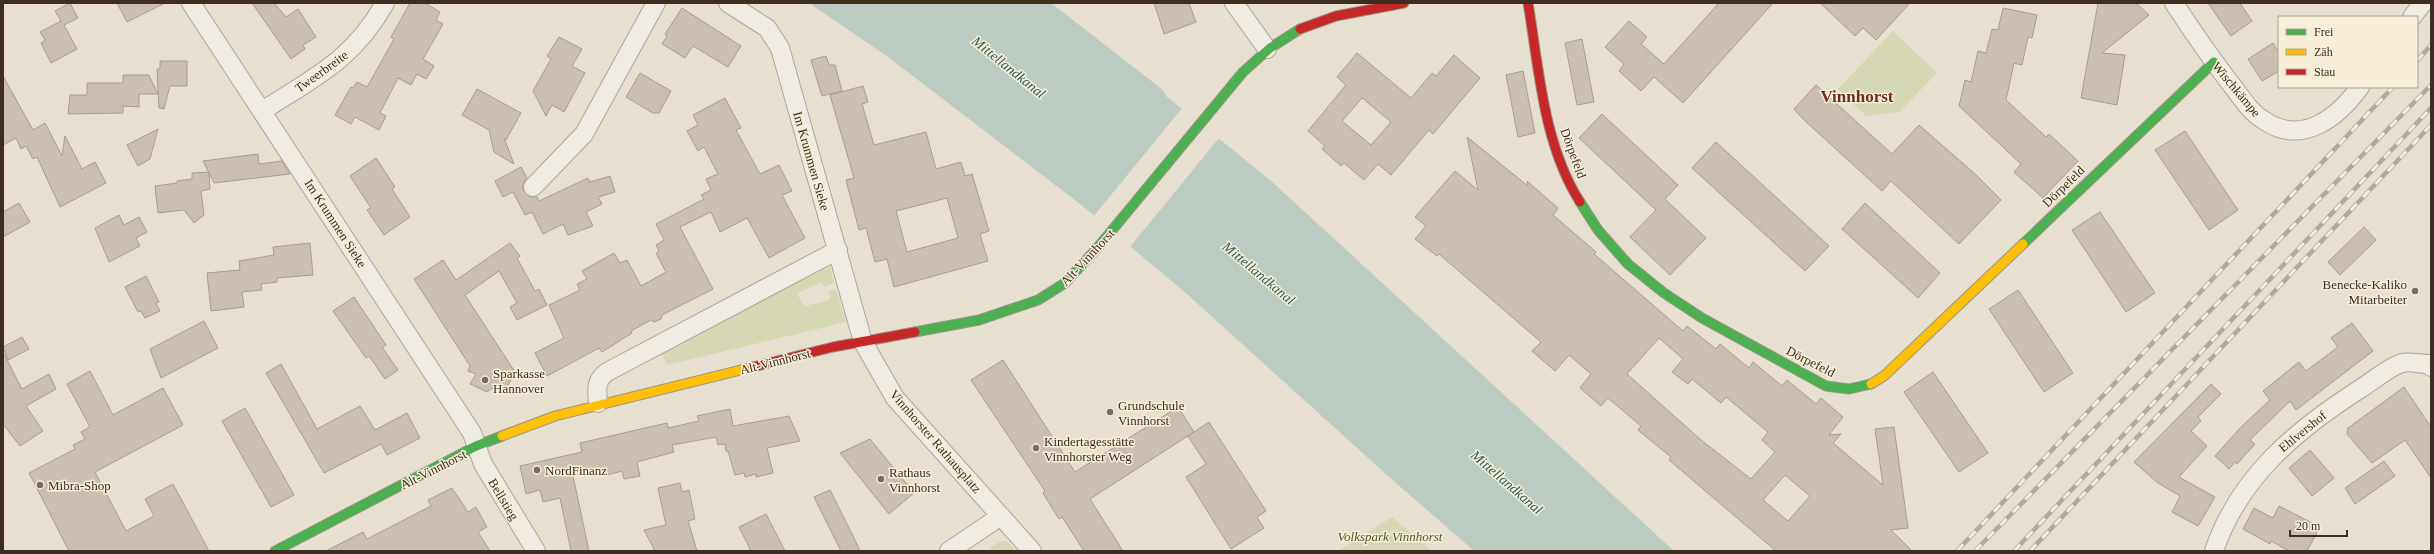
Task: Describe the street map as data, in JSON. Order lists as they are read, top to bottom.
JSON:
{
  "streets": {
    "street": [
      "Tweerbreite",
      "Wischkämpe",
      "Dörpefeld",
      "Im Krummen Sieke",
      "Alt-Vinnhorst",
      "Ehlvershof",
      "Vinnhorster Rathausplatz",
      "Bellstieg"
    ]
  },
  "crossings": [
    ["Tweerbreite", "Im Krummen Sieke"],
    ["Wischkämpe", "Dörpefeld"],
    ["Im Krummen Sieke", "Alt-Vinnhorst"],
    ["Im Krummen Sieke", "Vinnhorster Rathausplatz"],
    ["Im Krummen Sieke", "Bellstieg"],
    ["Alt-Vinnhorst", "Vinnhorster Rathausplatz"],
    ["Alt-Vinnhorst", "Bellstieg"]
  ],
  "districts": ["Vinnhorst"],
  "water": ["Mittellandkanal"],
  "parks": ["Volkspark Vinnhorst"],
  "places": [
    "Benecke-Kaliko Mitarbeiter",
    "Sparkasse Hannover",
    "Grundschule Vinnhorst",
    "Kindertagesstätte Vinnhorster Weg",
    "NordFinanz",
    "Rathaus Vinnhorst",
    "Mibra-Shop"
  ],
  "legend": ["Frei", "Zäh", "Stau"],
  "scale_bar": "20 m"
}
